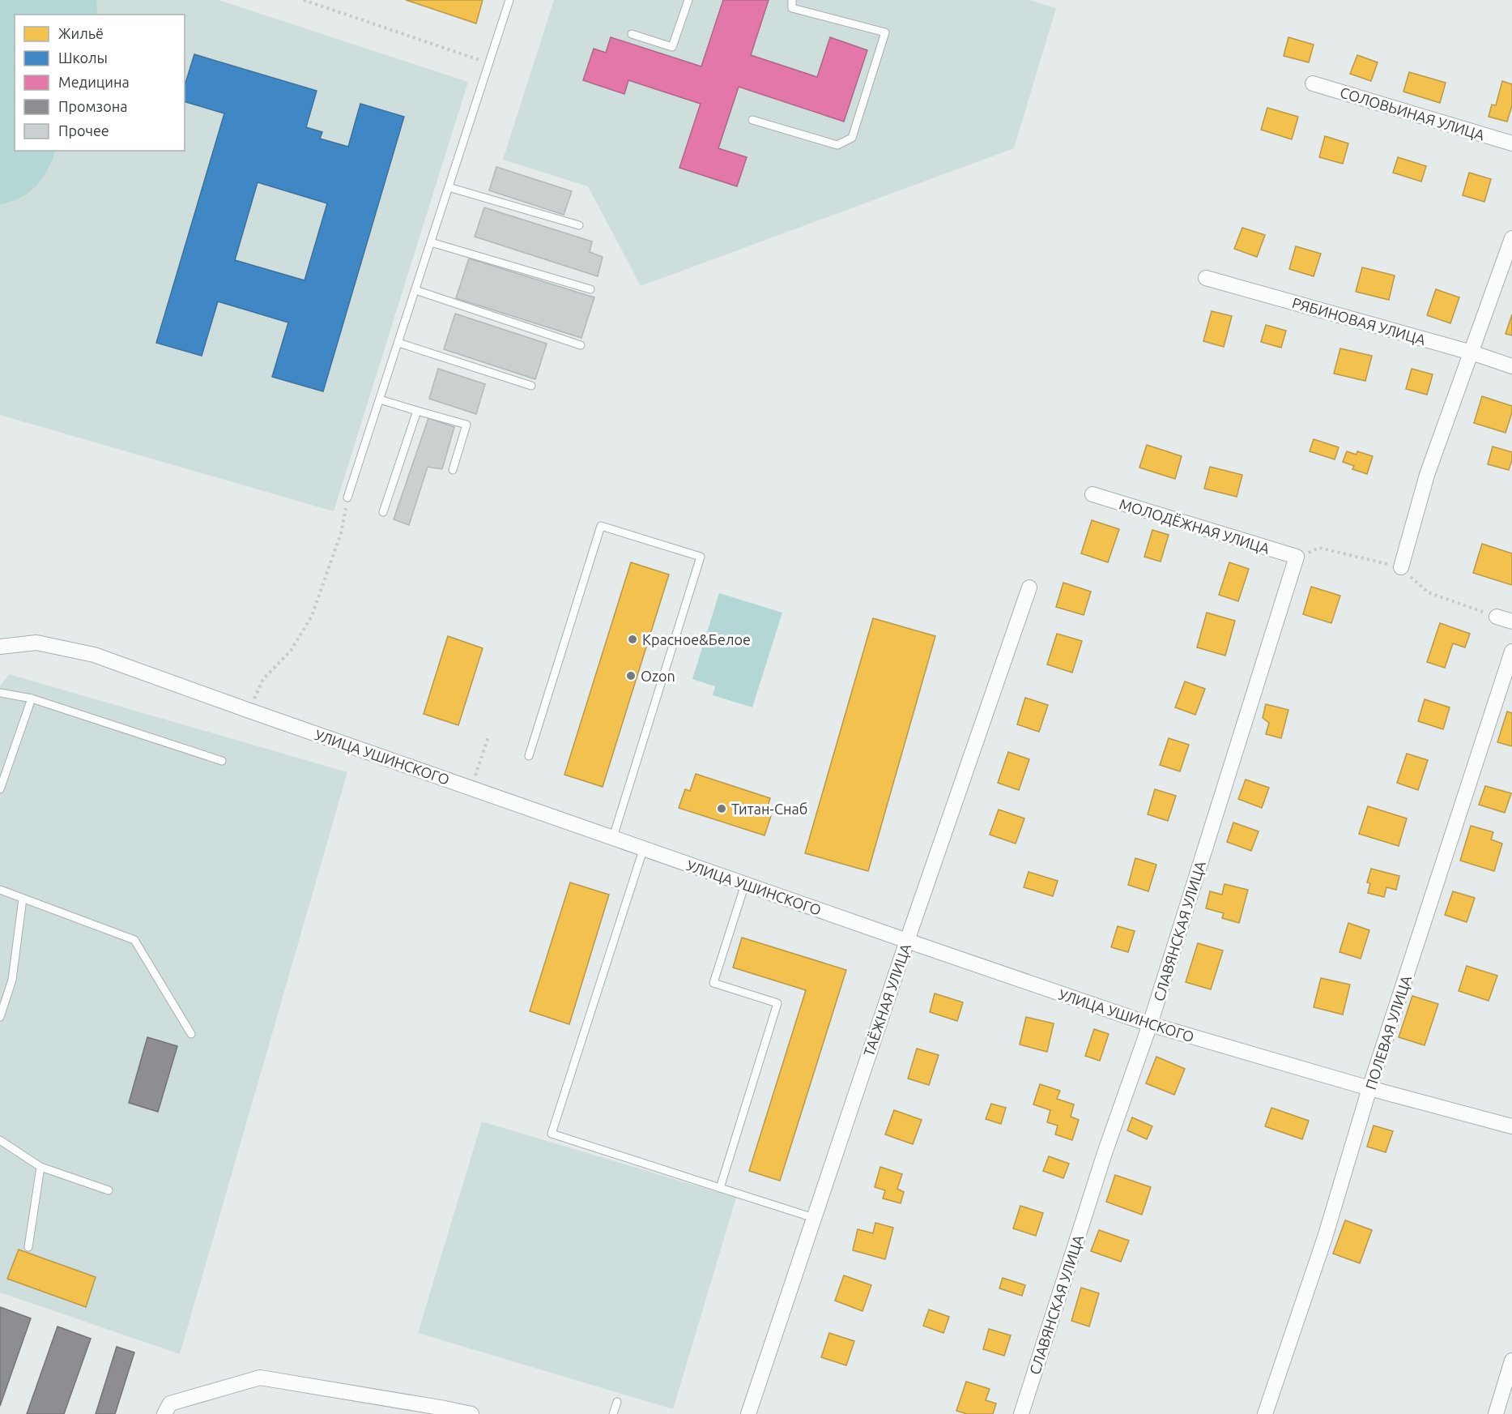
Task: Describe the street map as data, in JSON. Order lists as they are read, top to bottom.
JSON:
{
  "streets": {
    "street": [
      "СОЛОВЬИНАЯ УЛИЦА",
      "РЯБИНОВАЯ УЛИЦА",
      "МОЛОДЁЖНАЯ УЛИЦА",
      "УЛИЦА УШИНСКОГО",
      "СЛАВЯНСКАЯ УЛИЦА",
      "ТАЁЖНАЯ УЛИЦА",
      "ПОЛЕВАЯ УЛИЦА"
    ]
  },
  "crossings": [
    ["МОЛОДЁЖНАЯ УЛИЦА", "СЛАВЯНСКАЯ УЛИЦА"],
    ["УЛИЦА УШИНСКОГО", "СЛАВЯНСКАЯ УЛИЦА"],
    ["УЛИЦА УШИНСКОГО", "ТАЁЖНАЯ УЛИЦА"],
    ["УЛИЦА УШИНСКОГО", "ПОЛЕВАЯ УЛИЦА"]
  ],
  "places": ["Красное&Белое", "Ozon", "Титан-Снаб"],
  "legend": [
    "Жильё",
    "Школы",
    "Медицина",
    "Промзона",
    "Прочее"
  ]
}
